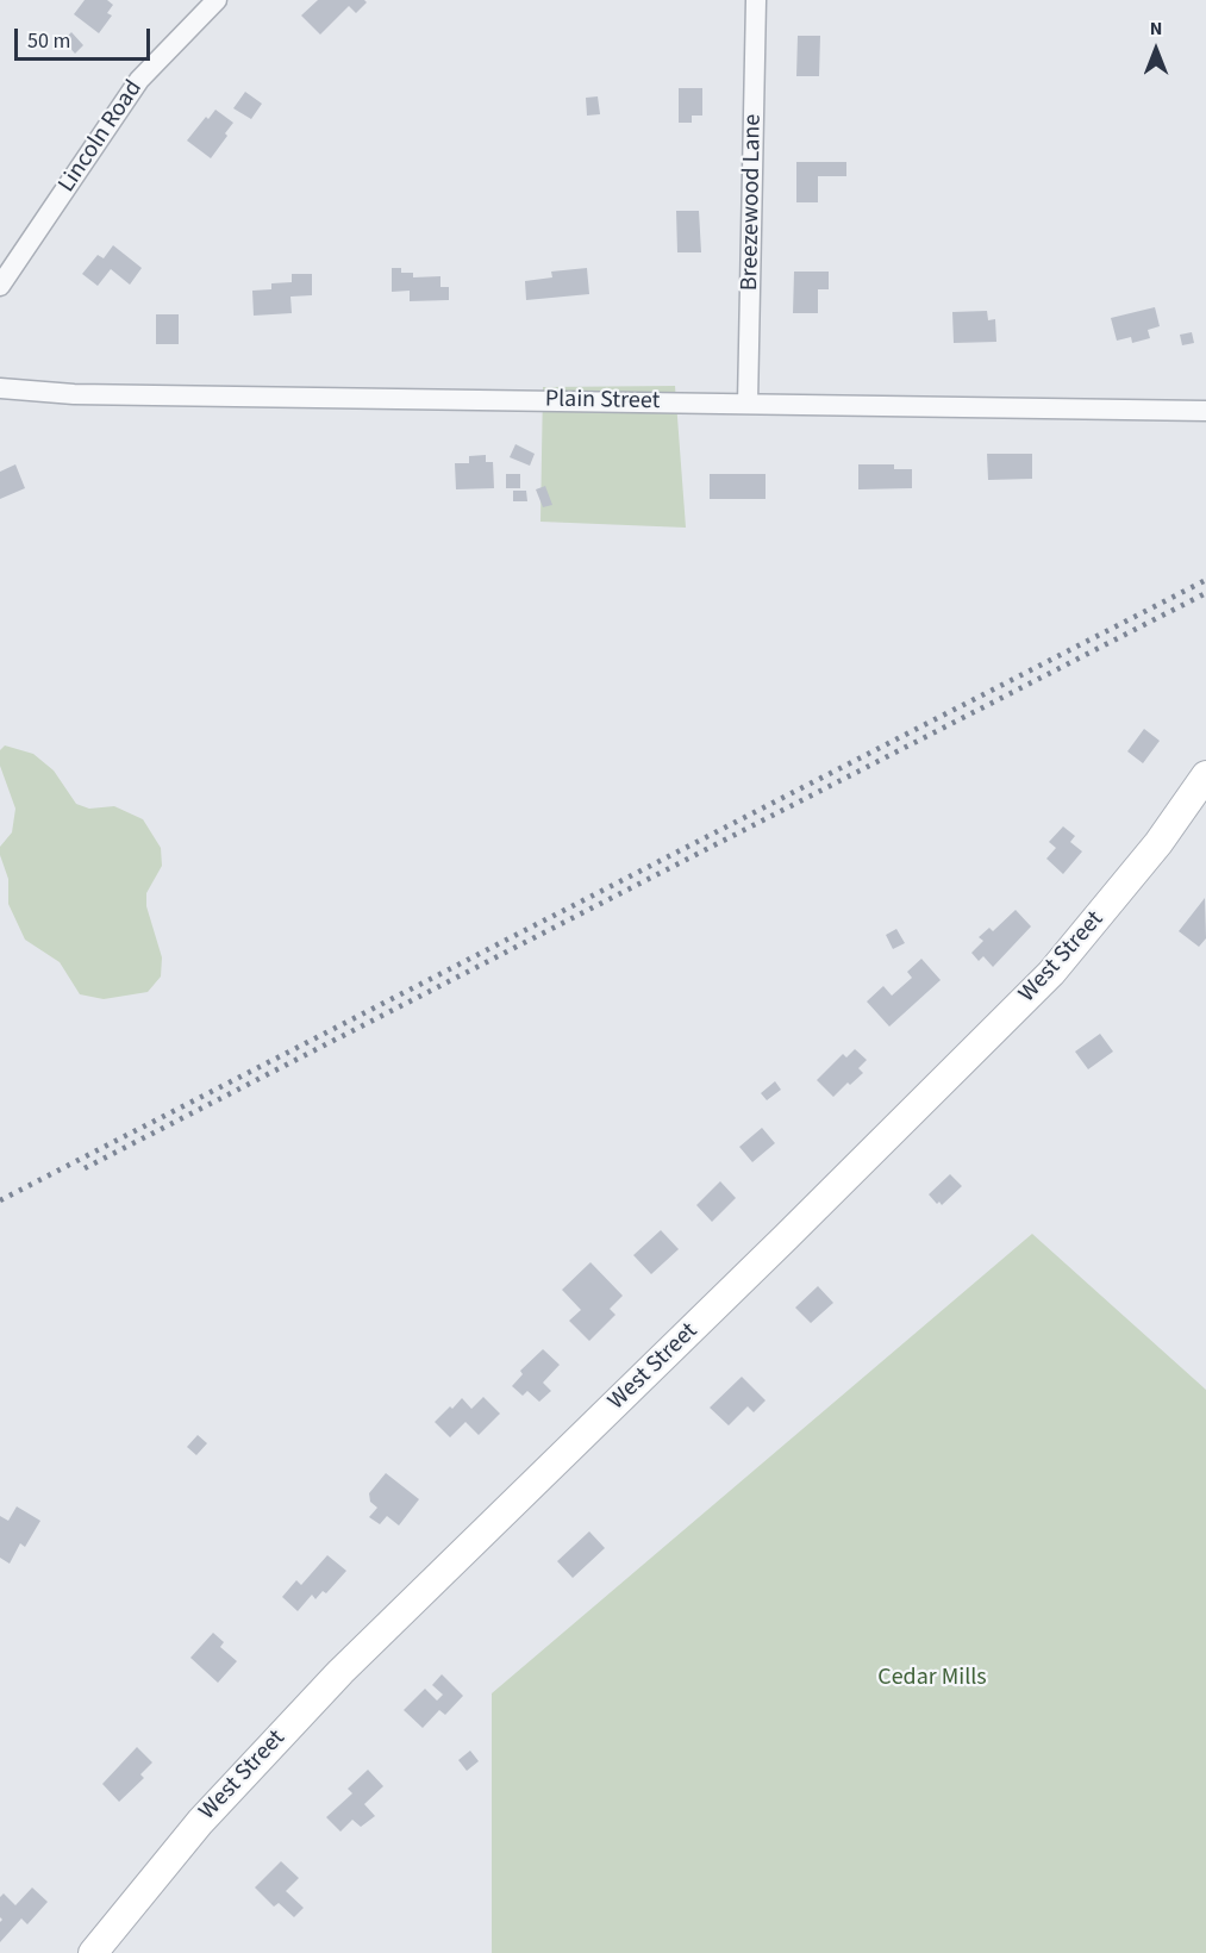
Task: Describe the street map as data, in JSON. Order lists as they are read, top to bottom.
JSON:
{
  "streets": {
    "main road": ["West Street"],
    "street": ["Lincoln Road", "Breezewood Lane", "Plain Street"]
  },
  "crossings": [
    ["Breezewood Lane", "Plain Street"]
  ],
  "parks": ["Cedar Mills"],
  "scale_bar": "50 m",
  "north": "top"
}
